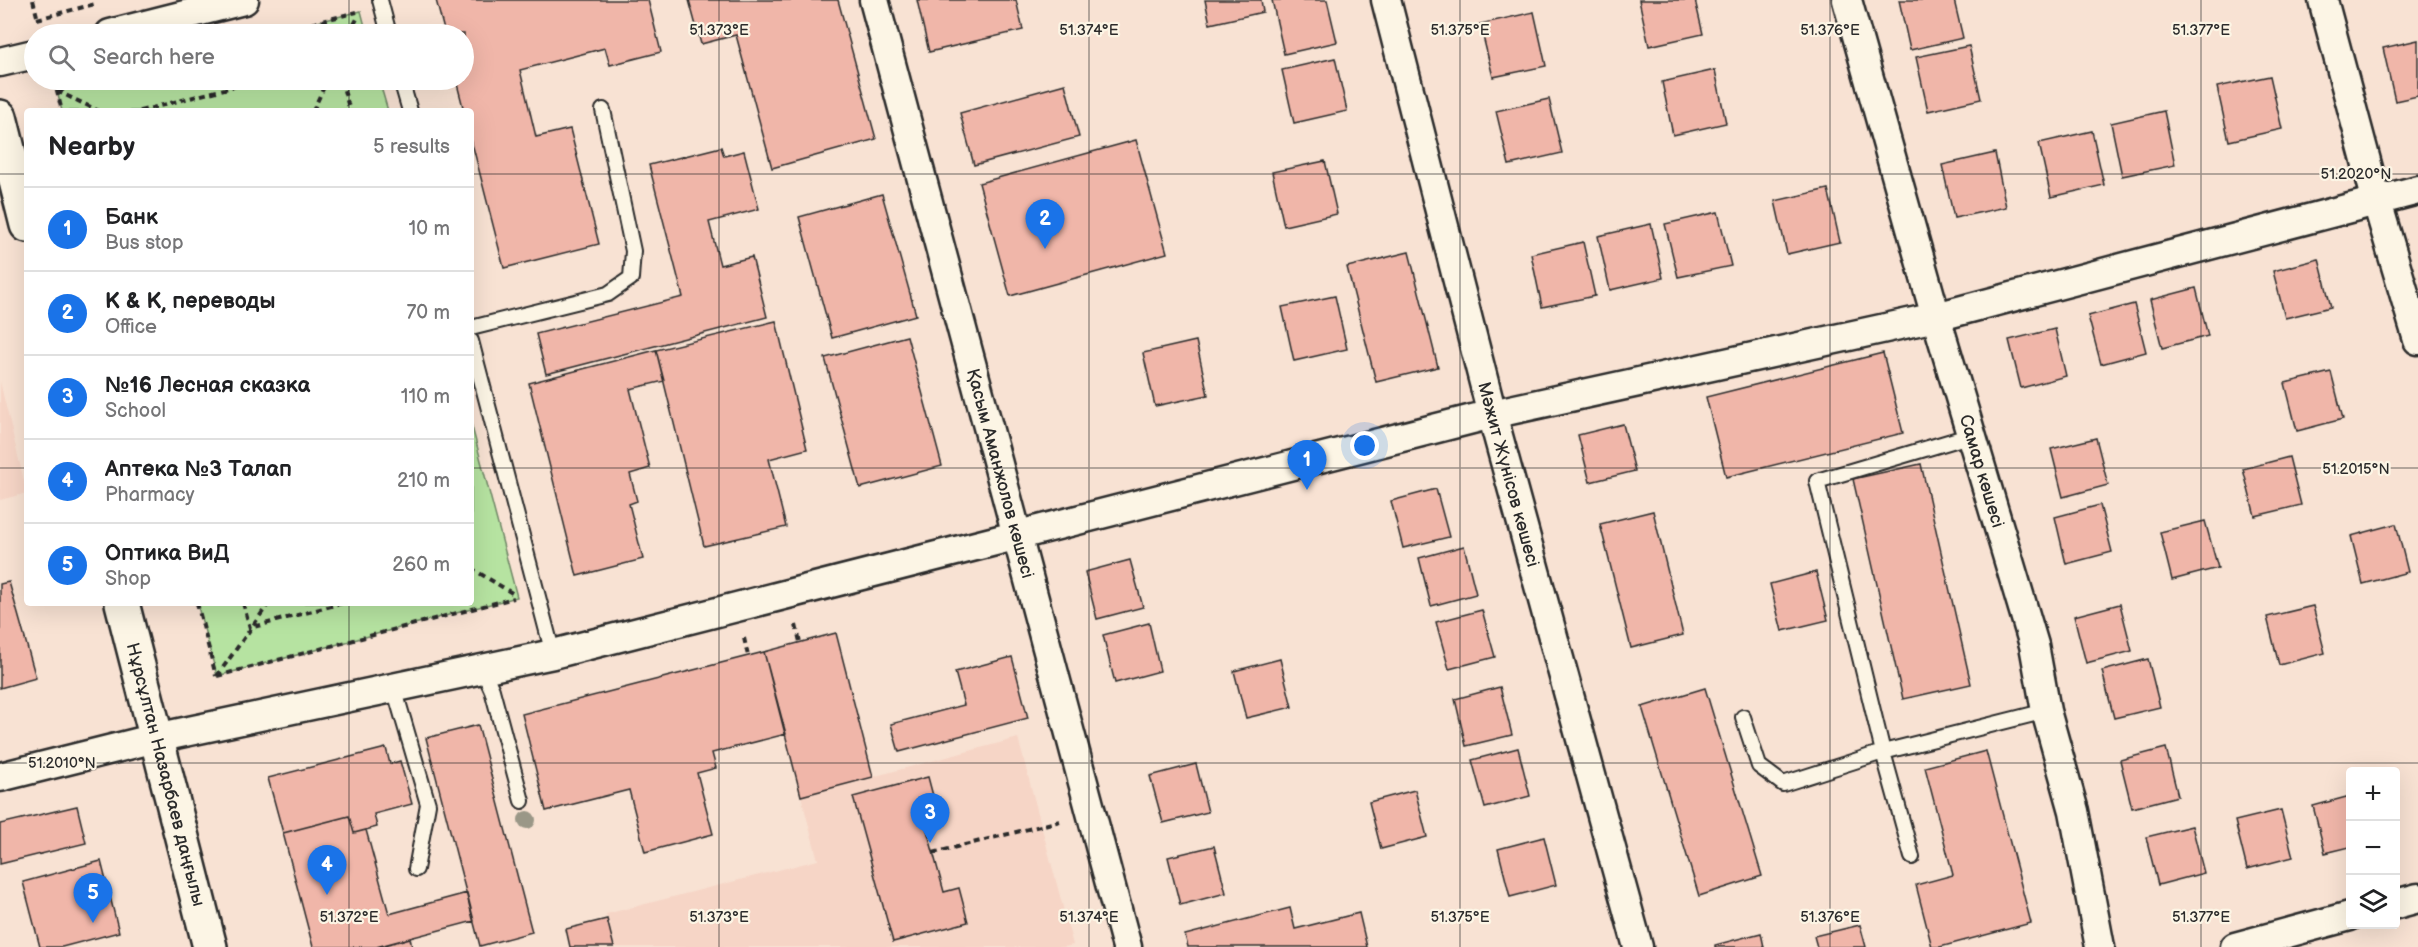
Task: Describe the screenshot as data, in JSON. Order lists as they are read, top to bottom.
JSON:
{
  "streets": {
    "main road": ["Нұрсұлтан Назарбаев даңғылы"],
    "street": ["Самар көшесі", "Қасым Аманжолов көшесі", "Мәжит Жүнісов көшесі"]
  },
  "page": {
    "search": "Search here",
    "heading": ["Nearby", "5 results"],
    "list": [
      {
        "mark": "1",
        "name": "Банк",
        "note": "Bus stop",
        "value": "10 m"
      },
      {
        "mark": "2",
        "name": "K & K, переводы",
        "note": "Office",
        "value": "70 m"
      },
      {
        "mark": "3",
        "name": "№16 Лесная сказка",
        "note": "School",
        "value": "110 m"
      },
      {
        "mark": "4",
        "name": "Аптека №3 Талап",
        "note": "Pharmacy",
        "value": "210 m"
      },
      {
        "mark": "5",
        "name": "Оптика ВиД",
        "note": "Shop",
        "value": "260 m"
      }
    ],
    "pins": [
      "2",
      "1",
      "3",
      "4",
      "5"
    ],
    "map_buttons": ["+", "−"]
  },
  "coordinates": [
    "51.373°E",
    "51.374°E",
    "51.375°E",
    "51.376°E",
    "51.377°E",
    "51.2020°N",
    "51.2015°N",
    "51.2010°N",
    "51.372°E"
  ]
}
